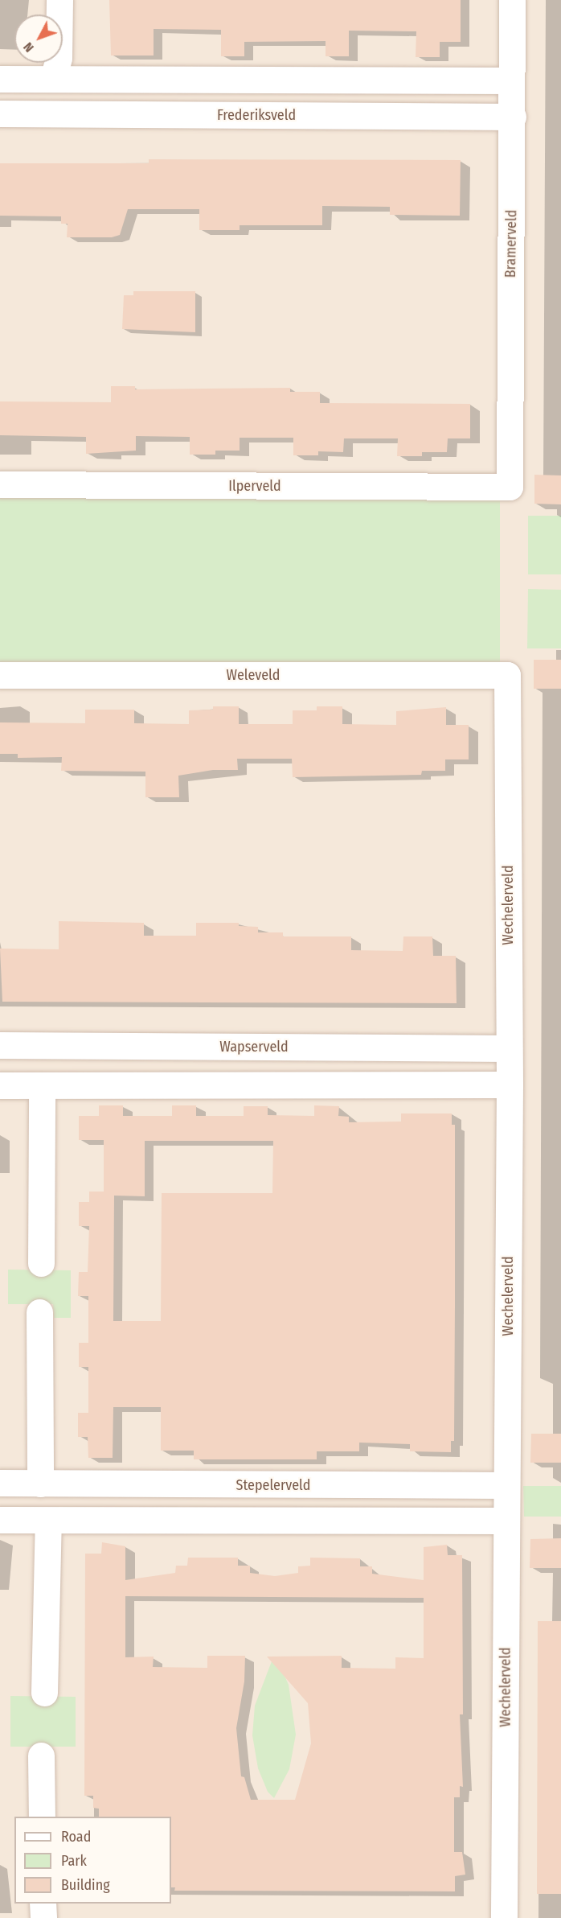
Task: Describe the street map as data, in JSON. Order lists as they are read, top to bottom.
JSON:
{
  "streets": {
    "street": [
      "Frederiksveld",
      "Bramerveld",
      "Ilperveld",
      "Weleveld",
      "Wechelerveld",
      "Wapserveld",
      "Stepelerveld"
    ]
  },
  "crossings": [
    ["Frederiksveld", "Bramerveld"],
    ["Bramerveld", "Ilperveld"],
    ["Weleveld", "Wechelerveld"],
    ["Wechelerveld", "Wapserveld"],
    ["Wechelerveld", "Stepelerveld"]
  ],
  "legend": ["Road", "Park", "Building"],
  "north": "bottom left"
}
